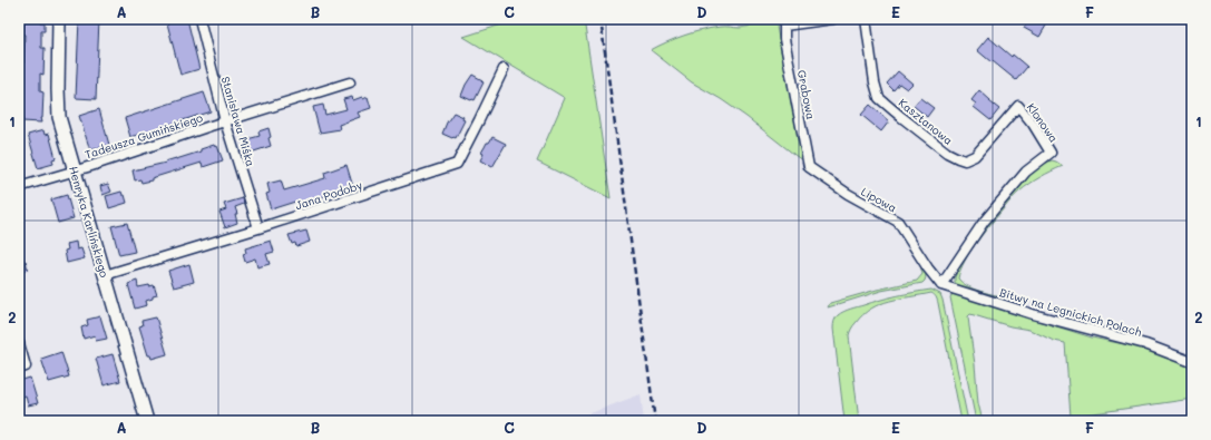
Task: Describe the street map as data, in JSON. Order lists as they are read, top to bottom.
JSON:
{
  "streets": {
    "street": [
      "Grabowa",
      "Stanisława Miśka",
      "Kasztanowa",
      "Klonowa",
      "Tadeusza Gumińskiego",
      "Jana Podoby",
      "Lipowa",
      "Henryka Karlińskiego",
      "Bitwy na Legnickich Polach"
    ]
  },
  "crossings": [
    ["Grabowa", "Lipowa"],
    ["Stanisława Miśka", "Tadeusza Gumińskiego"],
    ["Stanisława Miśka", "Jana Podoby"],
    ["Kasztanowa", "Klonowa"],
    ["Klonowa", "Lipowa"],
    ["Klonowa", "Bitwy na Legnickich Polach"],
    ["Tadeusza Gumińskiego", "Henryka Karlińskiego"],
    ["Jana Podoby", "Henryka Karlińskiego"],
    ["Lipowa", "Bitwy na Legnickich Polach"]
  ],
  "grid": {
    "columns": [
      "A",
      "B",
      "C",
      "D",
      "E",
      "F"
    ],
    "rows": ["1", "2"]
  }
}
